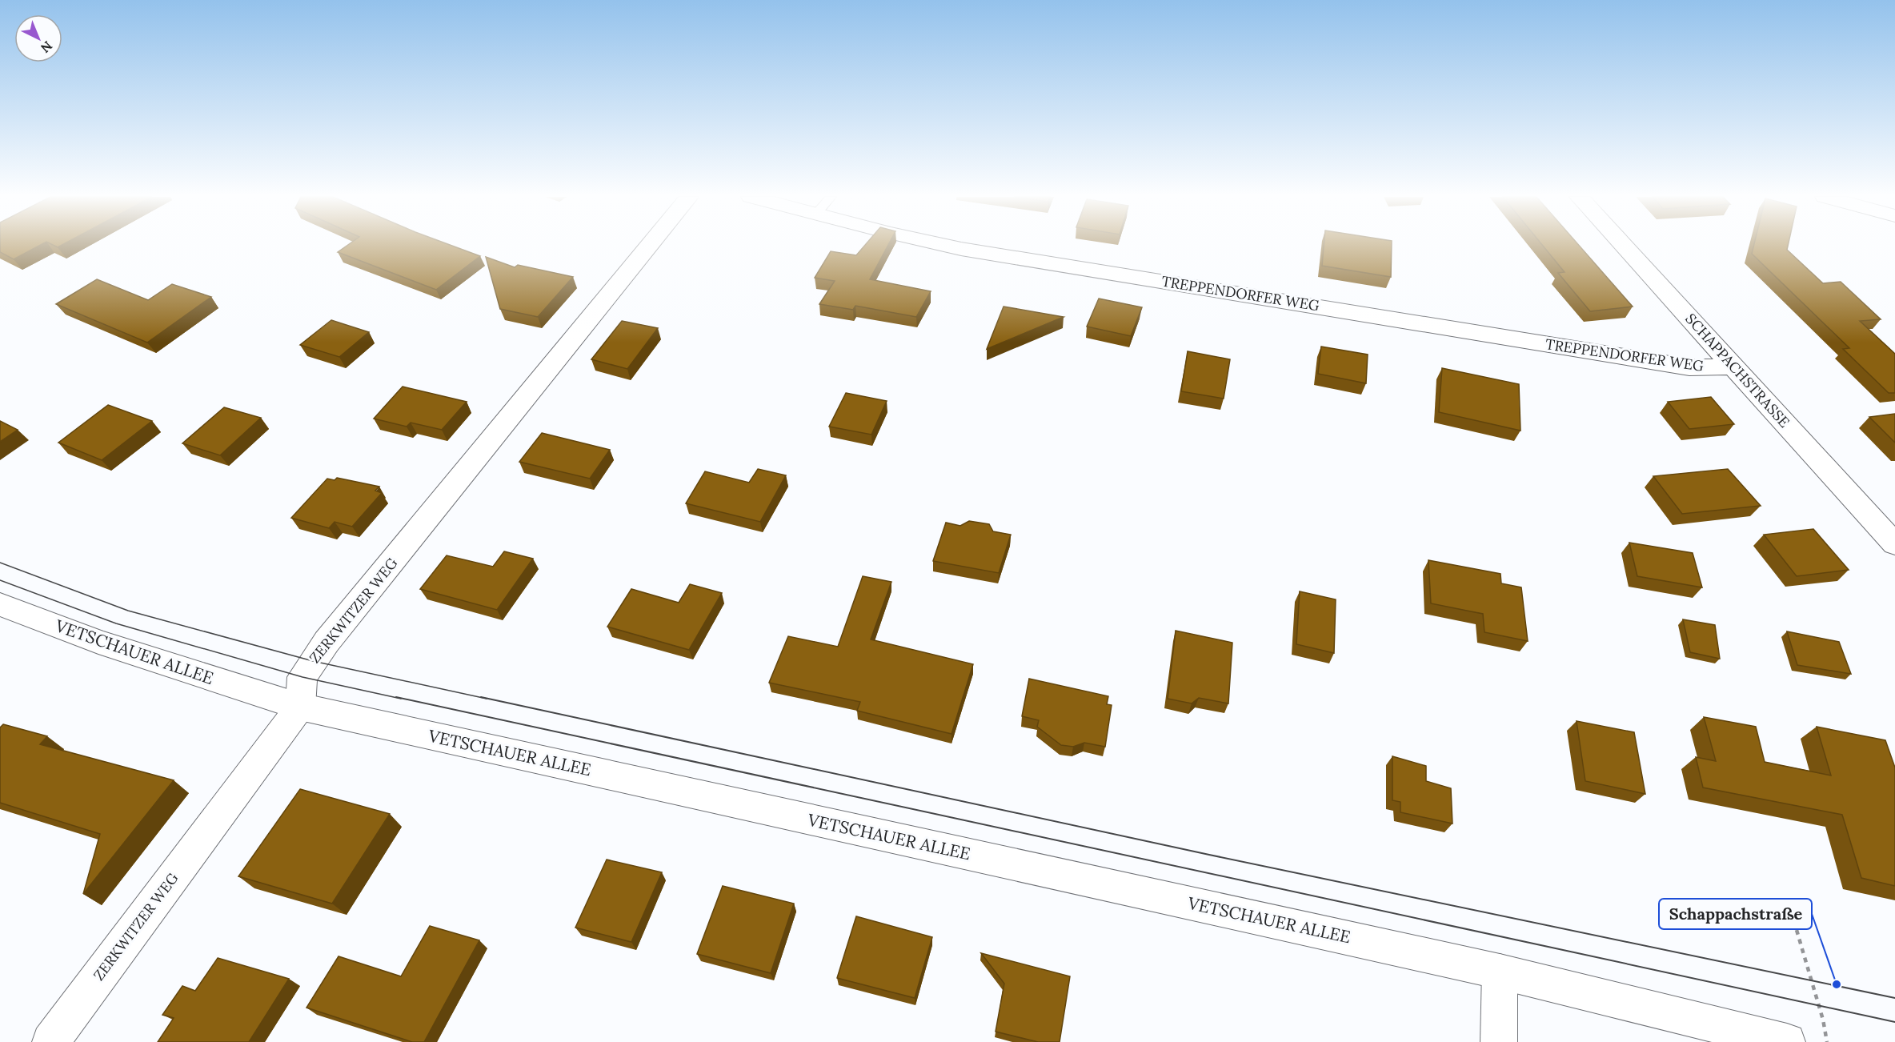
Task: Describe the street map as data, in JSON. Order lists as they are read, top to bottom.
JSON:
{
  "streets": {
    "street": [
      "TREPPENDORFER WEG",
      "SCHAPPACHSTRASSE",
      "ZERKWITZER WEG",
      "VETSCHAUER ALLEE"
    ]
  },
  "crossings": [
    ["TREPPENDORFER WEG", "SCHAPPACHSTRASSE"],
    ["ZERKWITZER WEG", "VETSCHAUER ALLEE"]
  ],
  "places": ["Schappachstraße"],
  "north": "bottom right"
}
